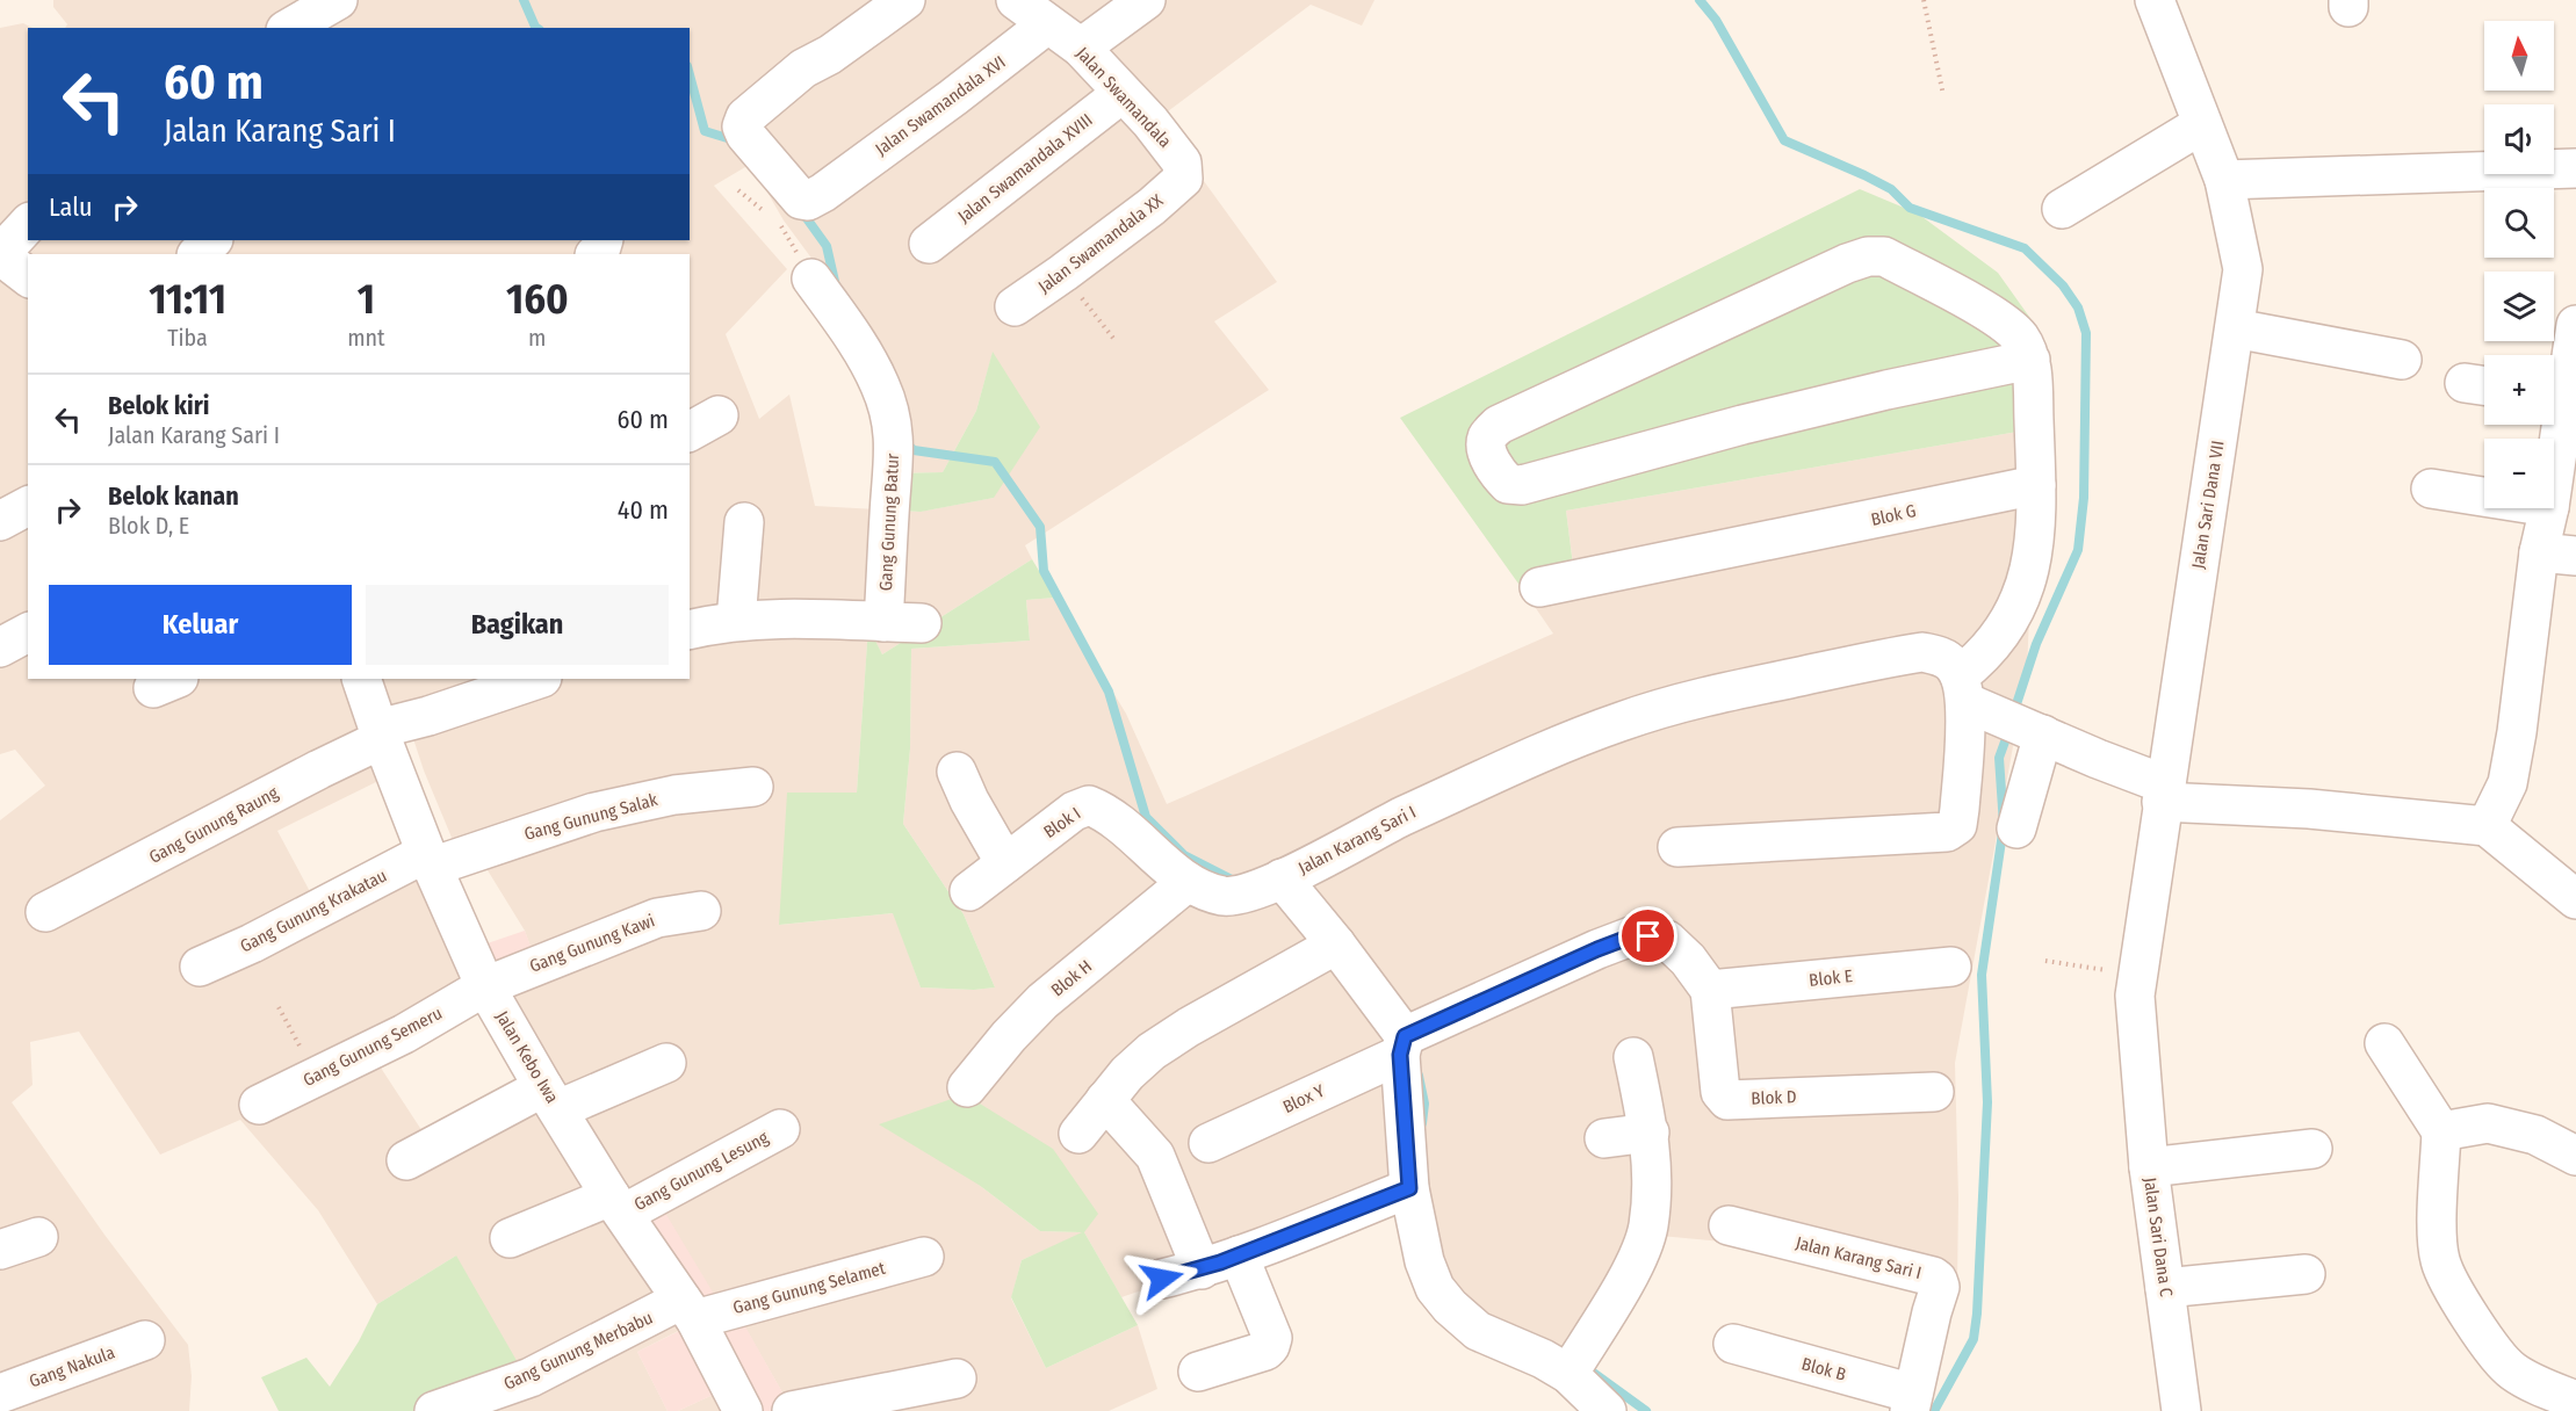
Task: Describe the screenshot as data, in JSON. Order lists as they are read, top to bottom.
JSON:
{
  "streets": {
    "street": [
      "Jalan Swamandala",
      "Jalan Swamandala XVI",
      "Jalan Swamandala XVIII",
      "Jalan Swamandala XX",
      "Jalan Sari Dana VII",
      "Blok G",
      "Gang Gunung Batur",
      "Gang Gunung Salak",
      "Blok I",
      "Gang Gunung Raung",
      "Jalan Karang Sari I",
      "Gang Gunung Krakatau",
      "Gang Gunung Kawi",
      "Blok H",
      "Blok E",
      "Gang Gunung Semeru",
      "Jalan Kebo Iwa",
      "Blok D",
      "Blox Y",
      "Gang Gunung Lesung",
      "Jalan Sari Dana C",
      "Gang Gunung Selamet",
      "Gang Gunung Merbabu",
      "Gang Nakula",
      "Blok B"
    ]
  },
  "crossings": [
    ["Jalan Swamandala", "Jalan Swamandala XVI"],
    ["Jalan Swamandala", "Jalan Swamandala XVIII"],
    ["Jalan Swamandala", "Jalan Swamandala XX"],
    ["Jalan Sari Dana VII", "Jalan Karang Sari I"],
    ["Jalan Sari Dana VII", "Jalan Sari Dana C"],
    ["Gang Gunung Salak", "Gang Gunung Krakatau"],
    ["Gang Gunung Salak", "Jalan Kebo Iwa"],
    ["Blok I", "Blok H"],
    ["Gang Gunung Raung", "Jalan Kebo Iwa"],
    ["Jalan Karang Sari I", "Blox Y"],
    ["Jalan Karang Sari I", "Blok B"],
    ["Gang Gunung Krakatau", "Jalan Kebo Iwa"],
    ["Gang Gunung Kawi", "Gang Gunung Semeru"],
    ["Gang Gunung Kawi", "Jalan Kebo Iwa"],
    ["Blok E", "Blok D"],
    ["Blok E", "Blox Y"],
    ["Gang Gunung Semeru", "Jalan Kebo Iwa"],
    ["Jalan Kebo Iwa", "Gang Gunung Lesung"],
    ["Jalan Kebo Iwa", "Gang Gunung Selamet"],
    ["Jalan Kebo Iwa", "Gang Gunung Merbabu"],
    ["Blok D", "Blox Y"],
    ["Gang Gunung Selamet", "Gang Gunung Merbabu"]
  ],
  "north": "top",
  "page": {
    "map_buttons": ["+", "−"],
    "turn": ["60 m", "Jalan Karang Sari I"],
    "then": "Lalu",
    "eta": [
      "11:11",
      "Tiba",
      "1",
      "mnt",
      "160",
      "m"
    ],
    "list": [
      {
        "name": "Belok kiri",
        "note": "Jalan Karang Sari I",
        "value": "60 m"
      },
      {
        "name": "Belok kanan",
        "note": "Blok D, E",
        "value": "40 m"
      }
    ],
    "buttons": ["Keluar", "Bagikan"]
  }
}
